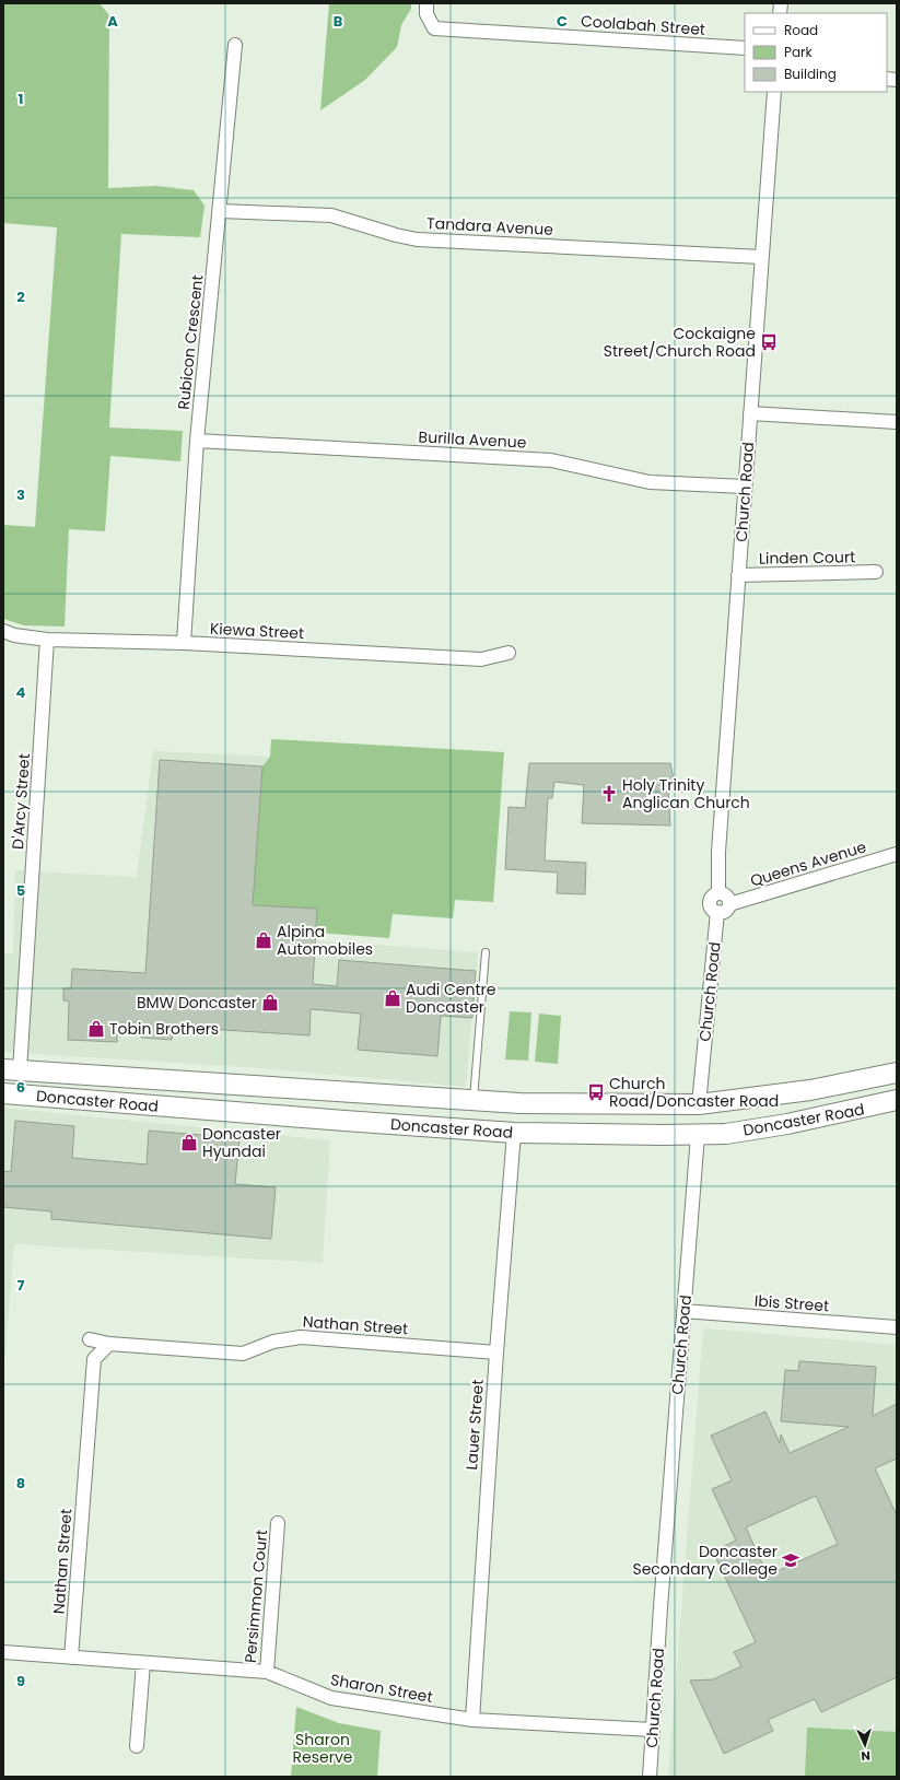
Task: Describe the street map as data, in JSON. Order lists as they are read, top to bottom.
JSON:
{
  "streets": {
    "main road": ["Church Road", "Doncaster Road"],
    "street": [
      "Coolabah Street",
      "Tandara Avenue",
      "Rubicon Crescent",
      "Burilla Avenue",
      "Linden Court",
      "Kiewa Street",
      "D'Arcy Street",
      "Queens Avenue",
      "Ibis Street",
      "Nathan Street",
      "Lauer Street",
      "Persimmon Court",
      "Sharon Street"
    ]
  },
  "crossings": [
    ["Tandara Avenue", "Rubicon Crescent"],
    ["Tandara Avenue", "Church Road"],
    ["Rubicon Crescent", "Burilla Avenue"],
    ["Rubicon Crescent", "Kiewa Street"],
    ["Burilla Avenue", "Church Road"],
    ["Church Road", "Linden Court"],
    ["Church Road", "Queens Avenue"],
    ["Church Road", "Doncaster Road"],
    ["Church Road", "Ibis Street"],
    ["Church Road", "Sharon Street"],
    ["Kiewa Street", "D'Arcy Street"],
    ["D'Arcy Street", "Doncaster Road"],
    ["Doncaster Road", "Lauer Street"],
    ["Nathan Street", "Lauer Street"],
    ["Nathan Street", "Sharon Street"],
    ["Lauer Street", "Sharon Street"],
    ["Persimmon Court", "Sharon Street"]
  ],
  "parks": ["Sharon Reserve"],
  "places": {
    "bus stop": ["Cockaigne Street/Church Road", "Church Road/Doncaster Road"],
    "church": ["Holy Trinity Anglican Church"],
    "shop": [
      "Alpina Automobiles",
      "Audi Centre Doncaster",
      "BMW Doncaster",
      "Tobin Brothers",
      "Doncaster Hyundai"
    ],
    "school or university": ["Doncaster Secondary College"]
  },
  "legend": ["Road", "Park", "Building"],
  "north": "bottom",
  "grid": {
    "columns": ["A", "B", "C"],
    "rows": [
      "1",
      "2",
      "3",
      "4",
      "5",
      "6",
      "7",
      "8",
      "9"
    ]
  }
}
